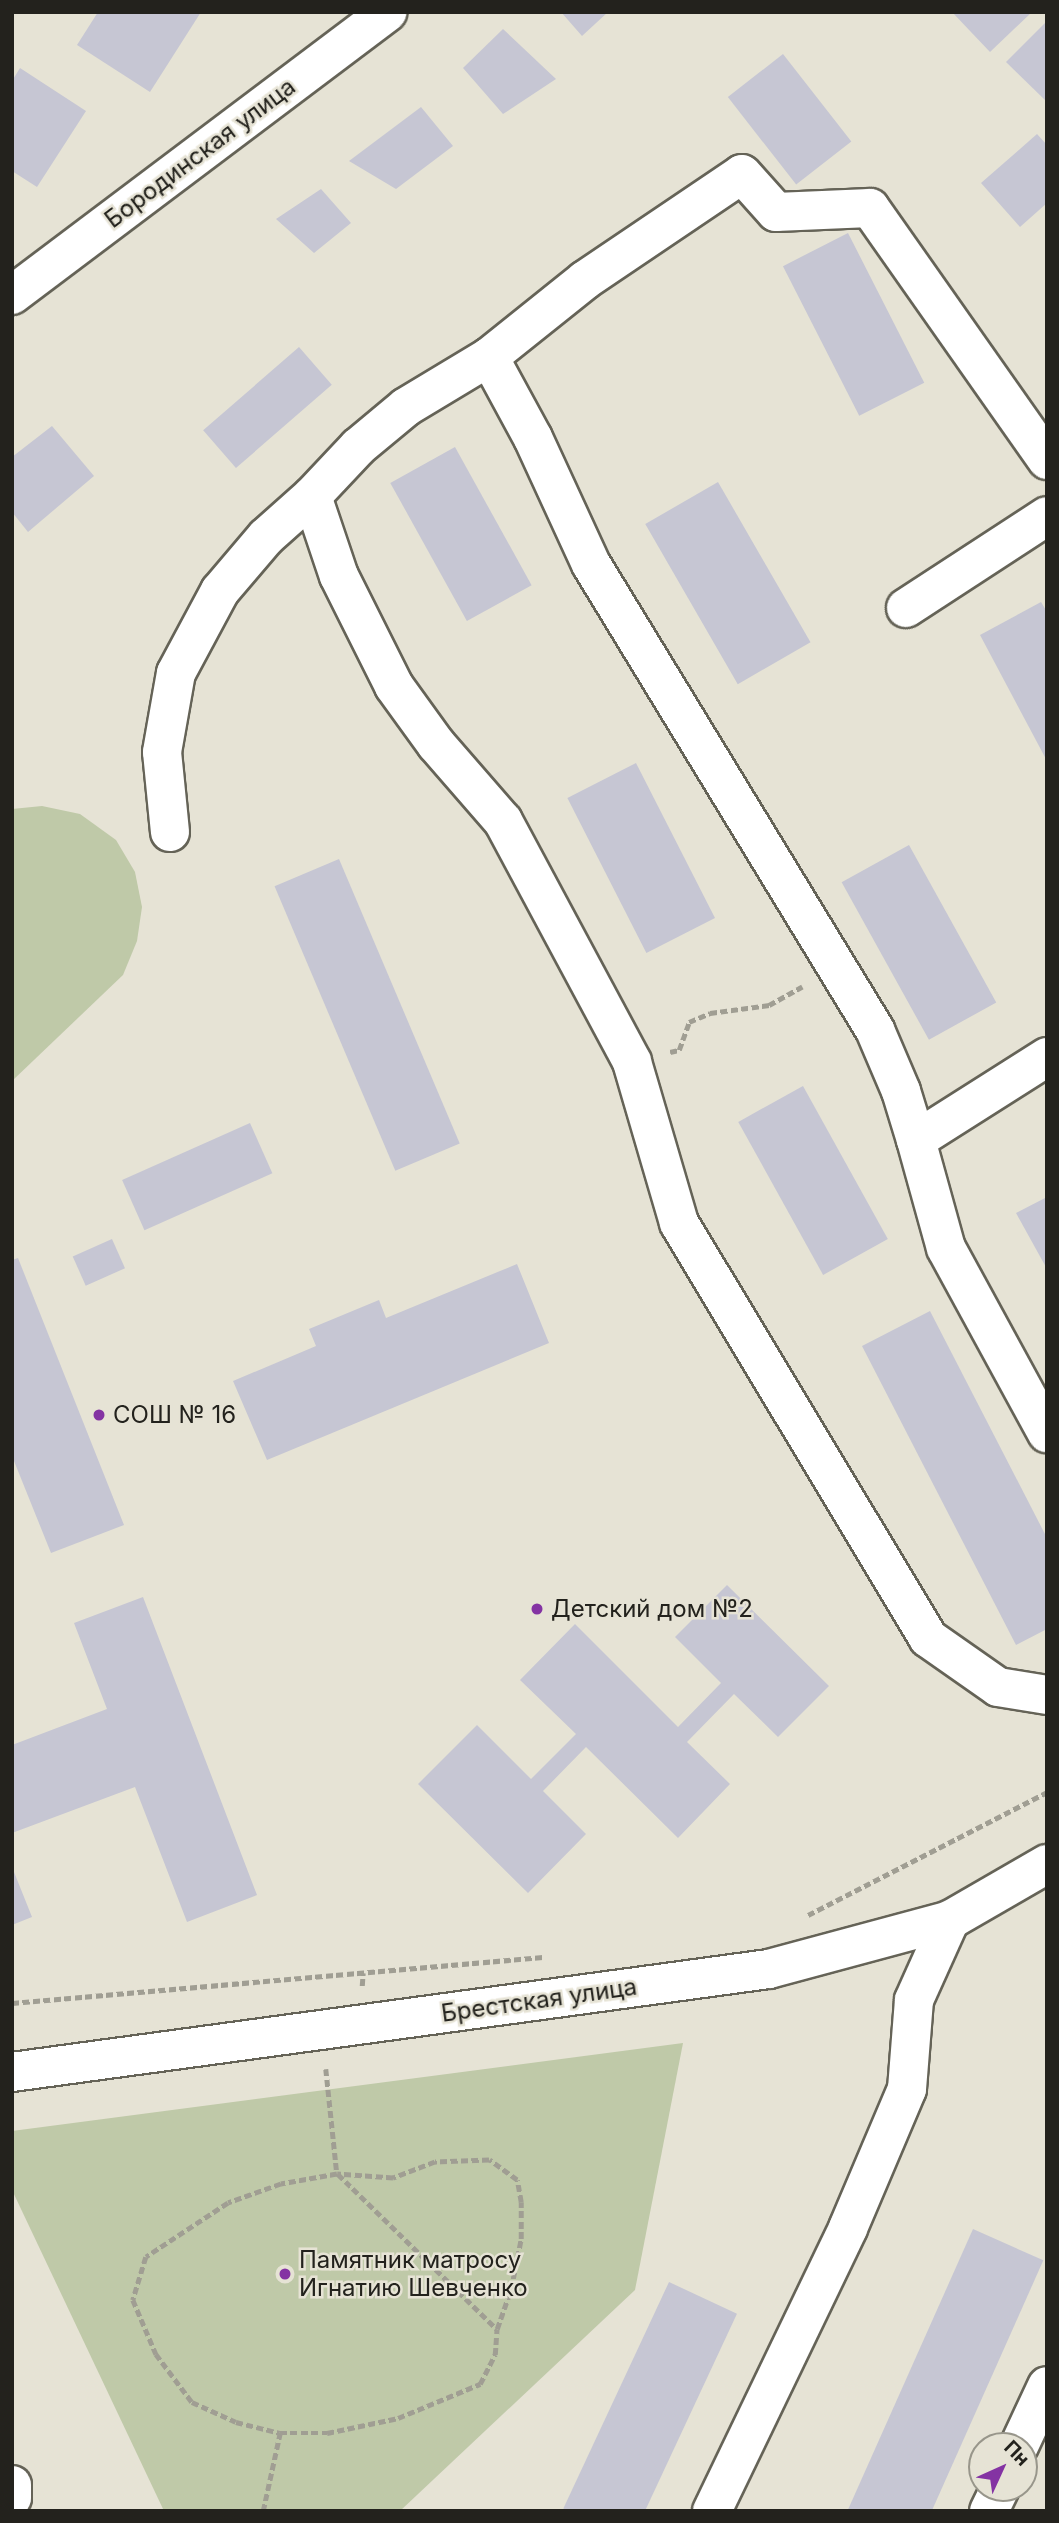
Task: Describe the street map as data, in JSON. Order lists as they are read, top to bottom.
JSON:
{
  "streets": {
    "street": ["Бородинская улица", "Брестская улица"]
  },
  "places": ["СОШ № 16", "Детский дом №2", "Памятник матросу Игнатию Шевченко"],
  "north": "top right"
}
